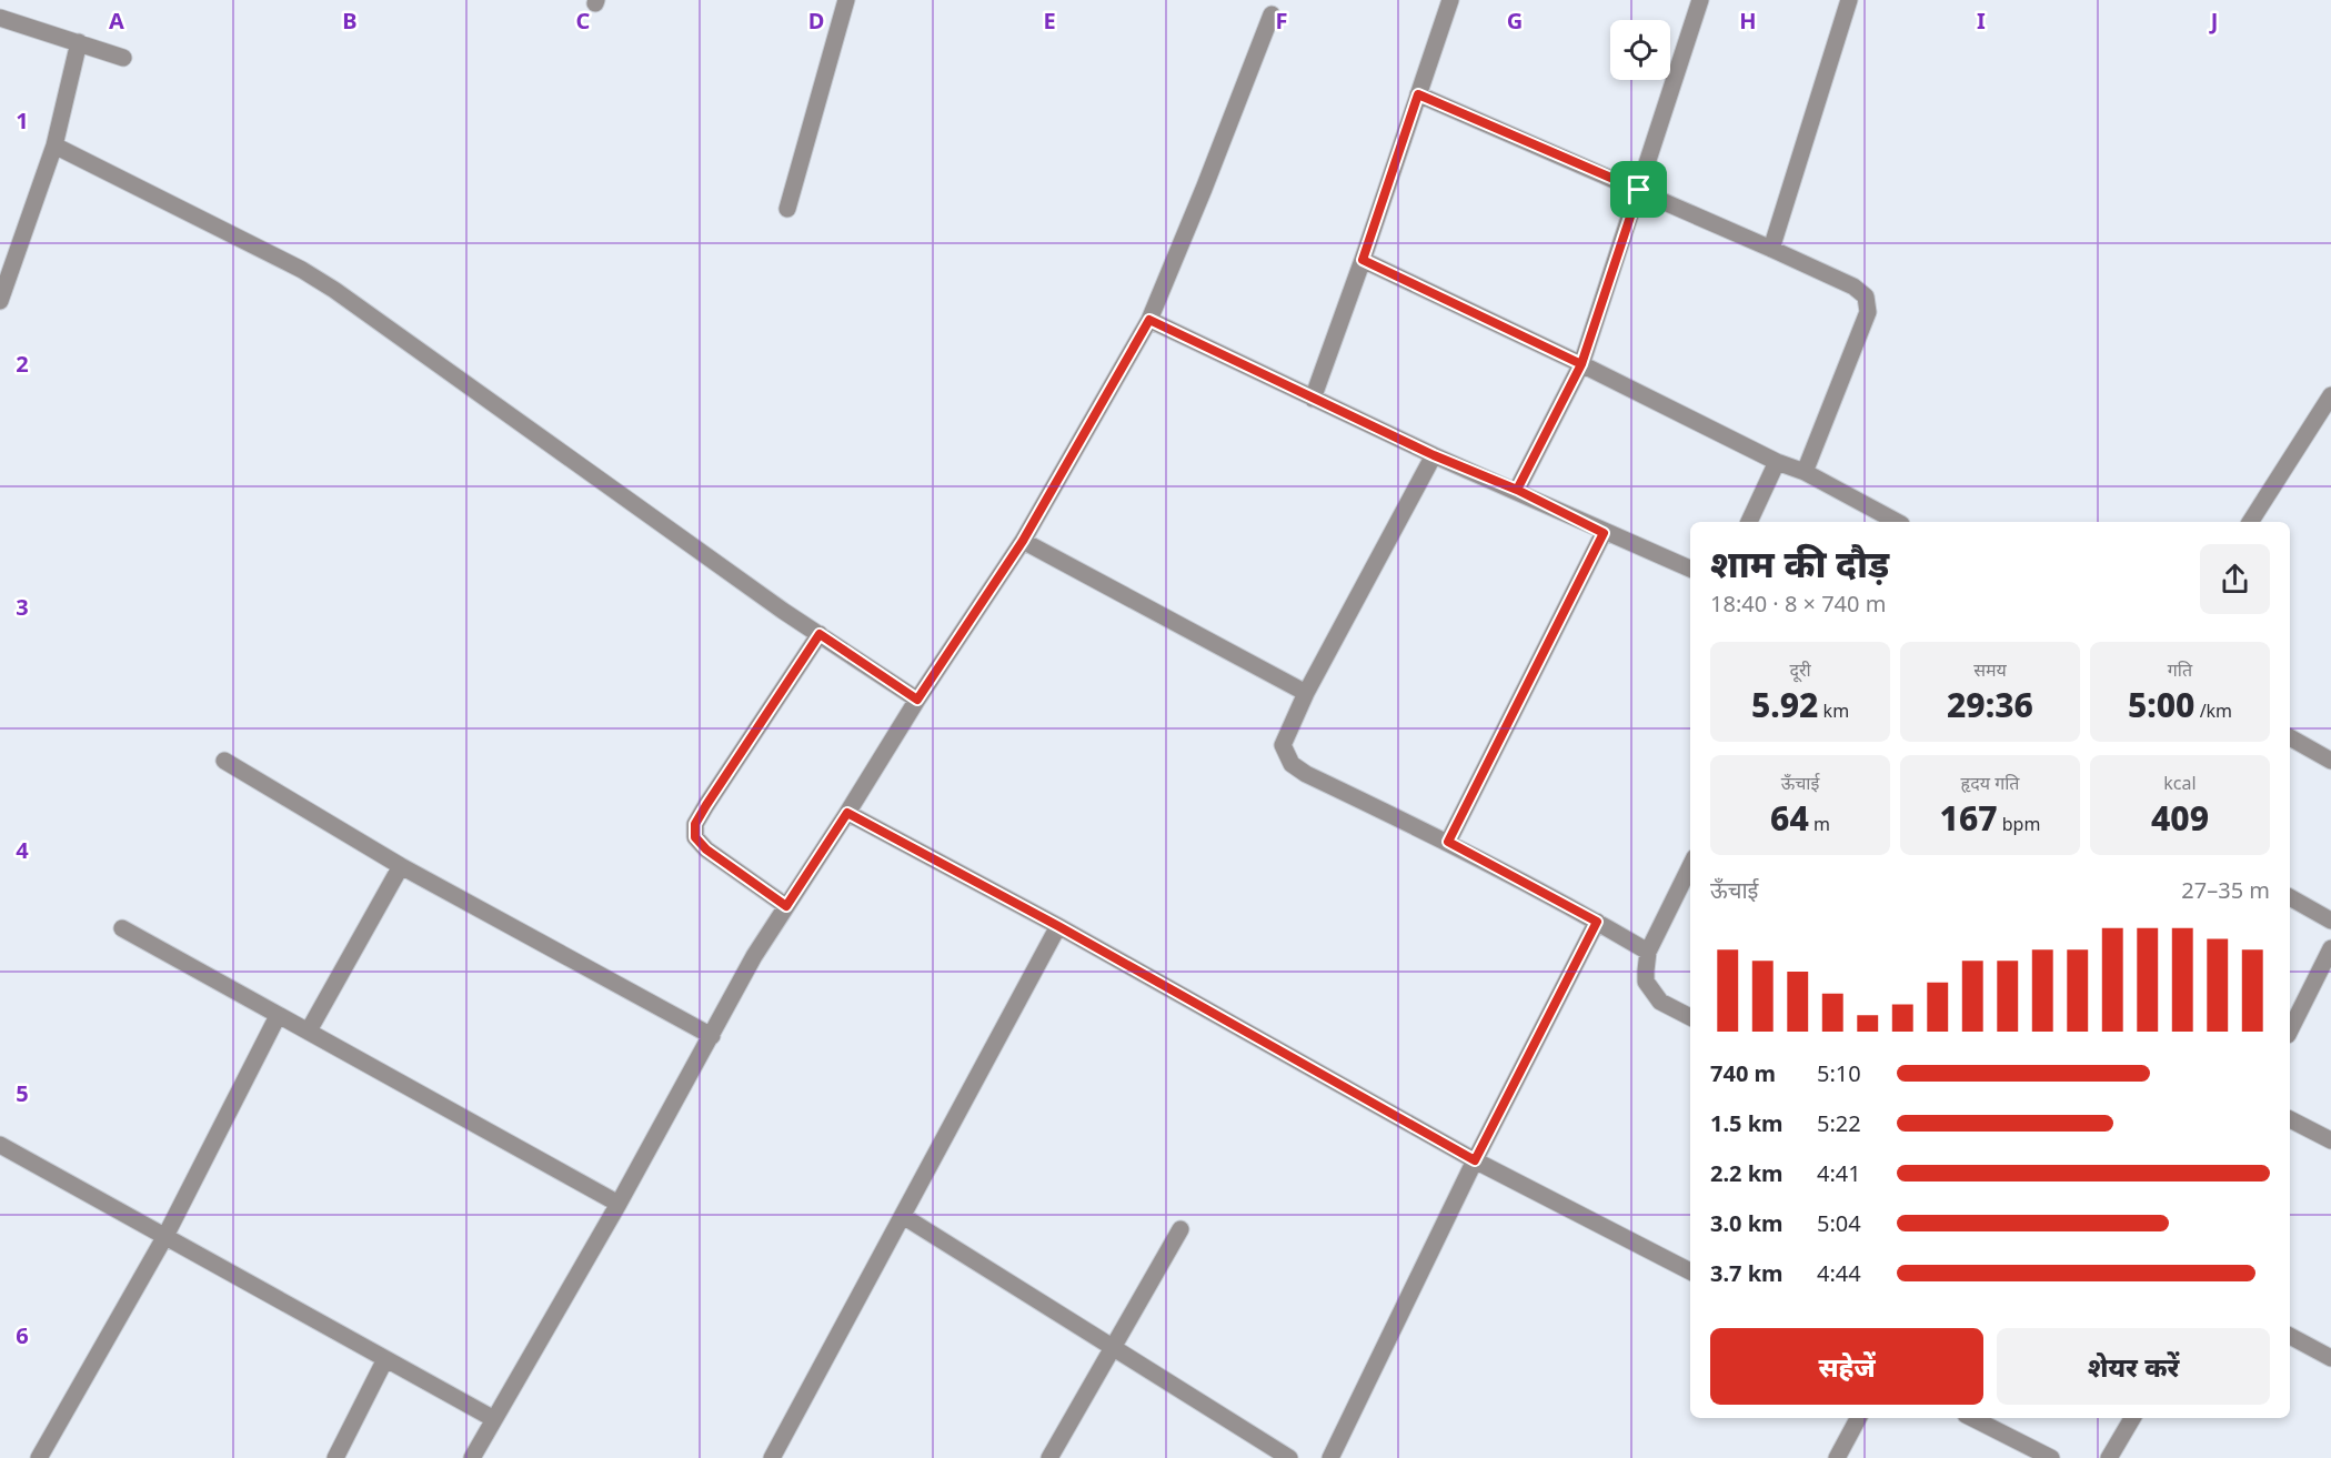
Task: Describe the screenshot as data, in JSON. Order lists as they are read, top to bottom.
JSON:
{
  "page": {
    "heading": ["शाम की दौड़", "18:40 · 8 × 740 m"],
    "stats": [
      ["दूरी", "5.92 km"],
      ["समय", "29:36"],
      ["गति", "5:00 /km"],
      ["ऊँचाई", "64 m"],
      ["हृदय गति", "167 bpm"],
      ["kcal", "409"]
    ],
    "chart": ["ऊँचाई", "27–35 m"],
    "list": [
      {
        "name": "740 m",
        "note": "5:10"
      },
      {
        "name": "1.5 km",
        "note": "5:22"
      },
      {
        "name": "2.2 km",
        "note": "4:41"
      },
      {
        "name": "3.0 km",
        "note": "5:04"
      },
      {
        "name": "3.7 km",
        "note": "4:44"
      }
    ],
    "buttons": ["सहेजें", "शेयर करें"]
  },
  "grid": {
    "columns": [
      "A",
      "B",
      "C",
      "D",
      "E",
      "F",
      "G",
      "H",
      "I",
      "J"
    ],
    "rows": [
      "1",
      "2",
      "3",
      "4",
      "5",
      "6"
    ]
  }
}
